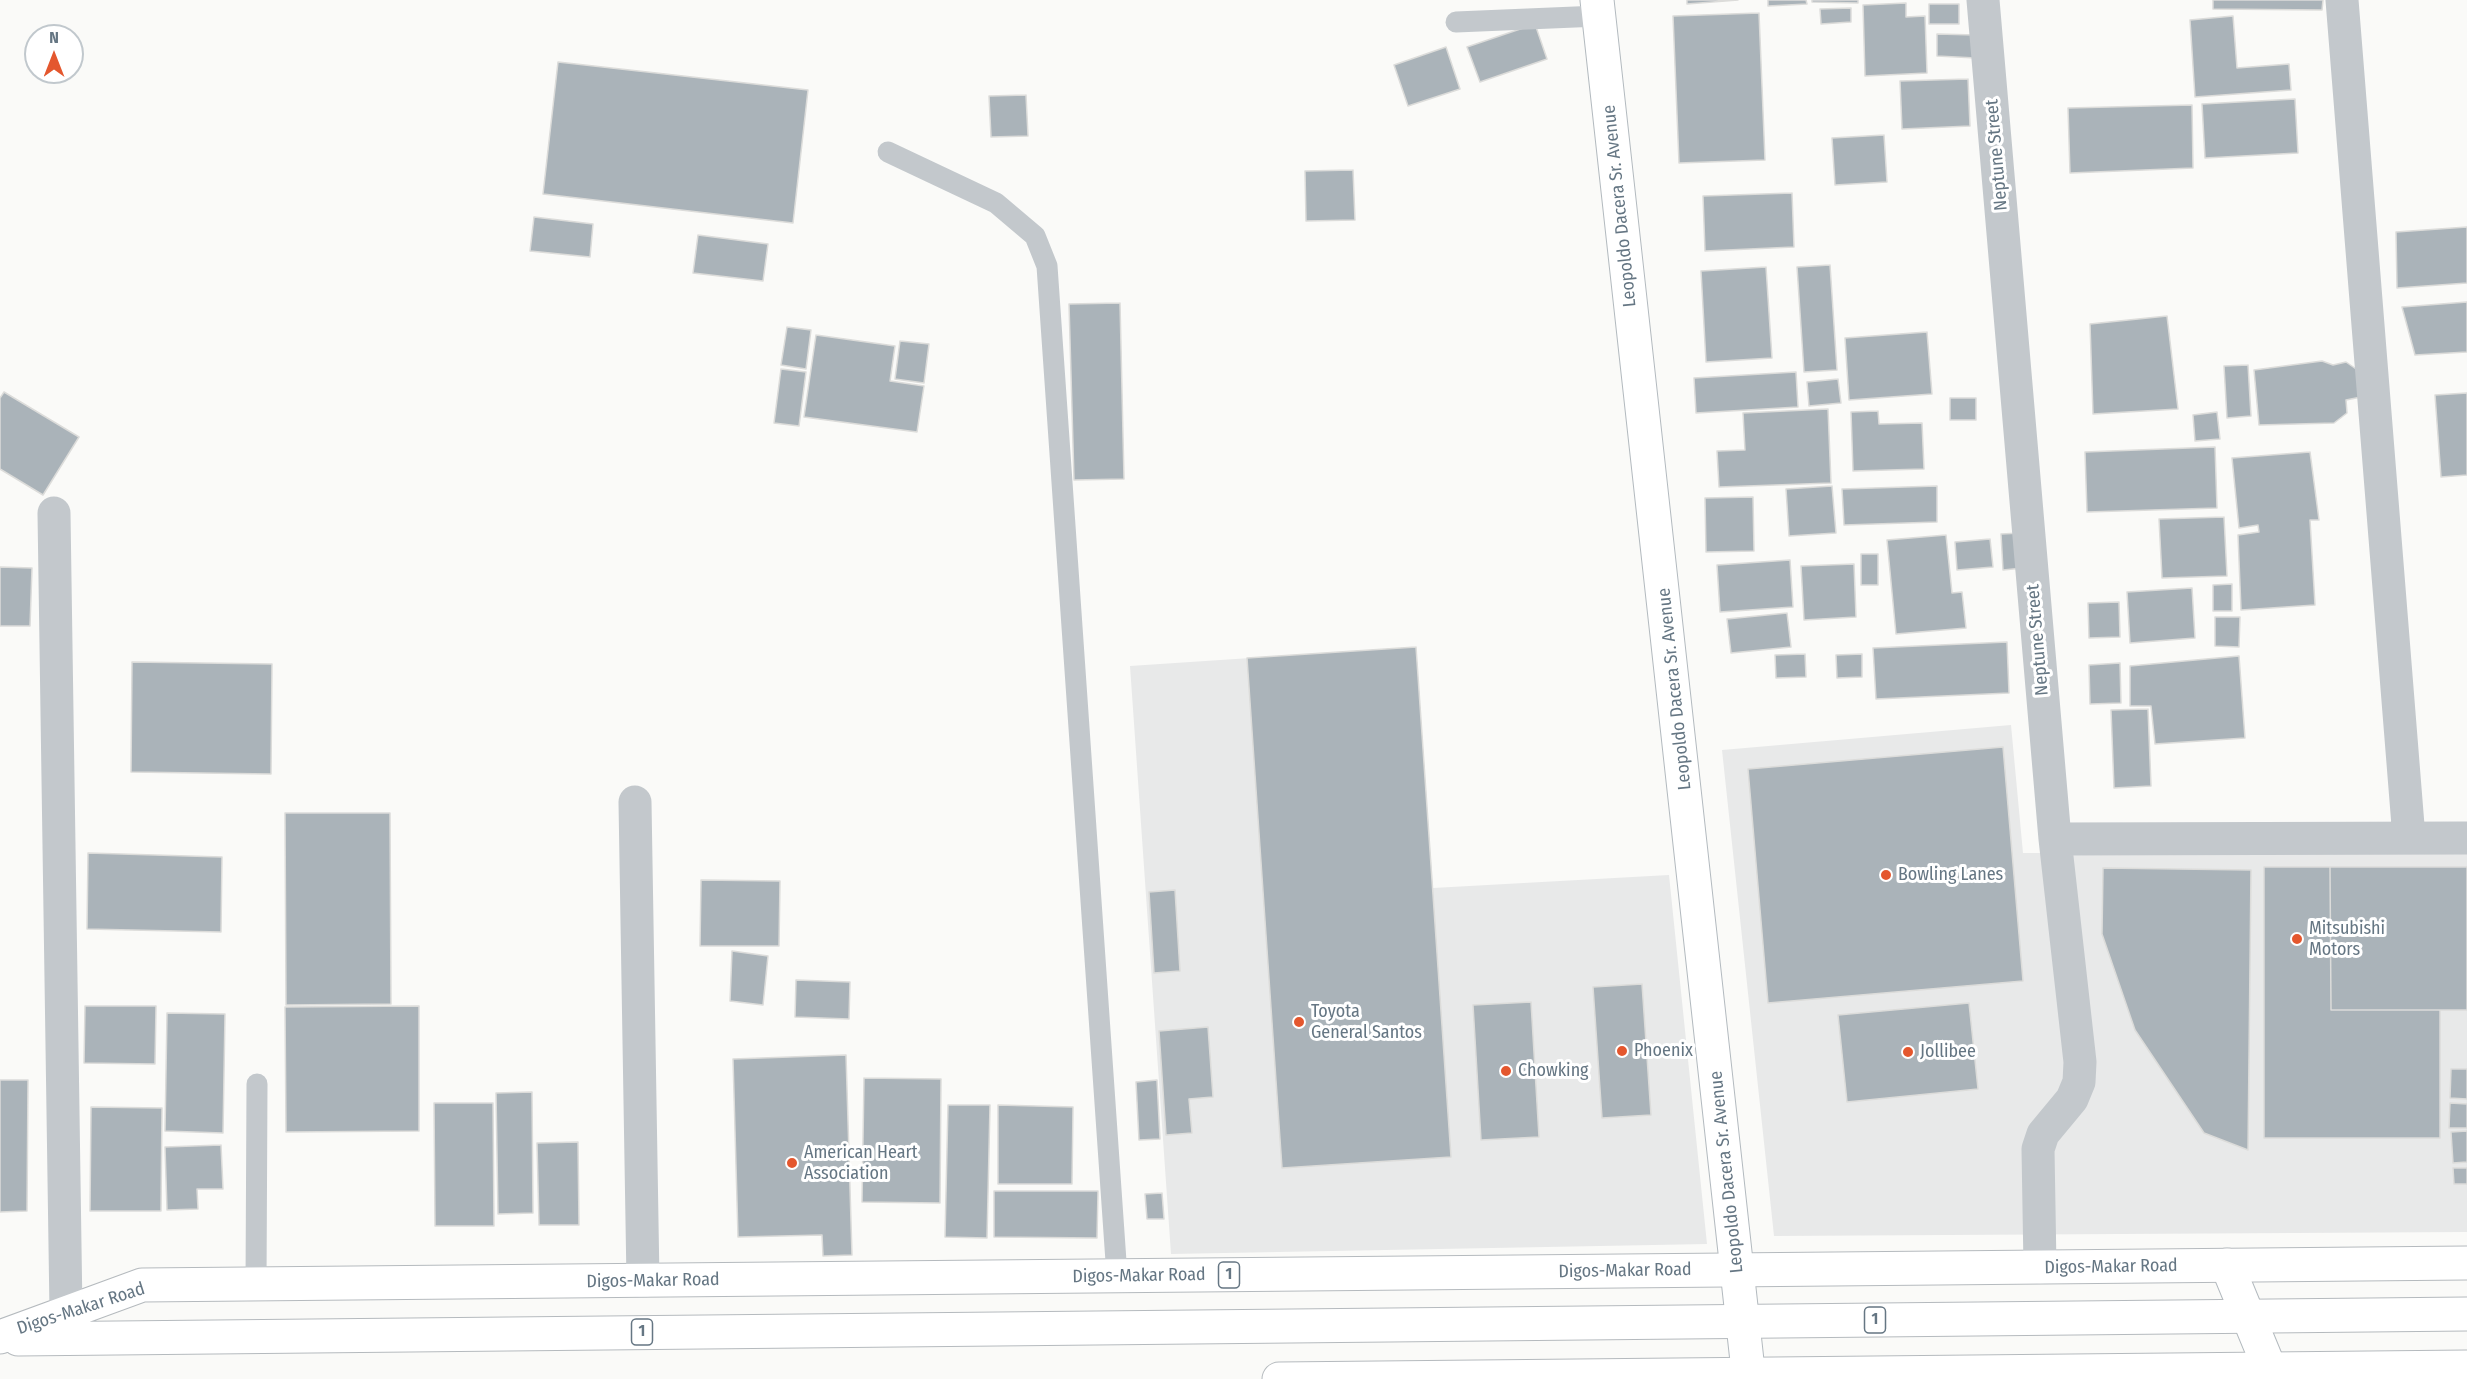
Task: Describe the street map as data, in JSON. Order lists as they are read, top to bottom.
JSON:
{
  "streets": {
    "main road": ["Leopoldo Dacera Sr. Avenue", "Digos-Makar Road", "1"],
    "street": ["Neptune Street"]
  },
  "crossings": [
    ["Neptune Street", "Digos-Makar Road"],
    ["Leopoldo Dacera Sr. Avenue", "Digos-Makar Road"]
  ],
  "places": [
    "Bowling Lanes",
    "Mitsubishi Motors",
    "Toyota General Santos",
    "Phoenix",
    "Jollibee",
    "Chowking",
    "American Heart Association"
  ],
  "north": "top"
}
